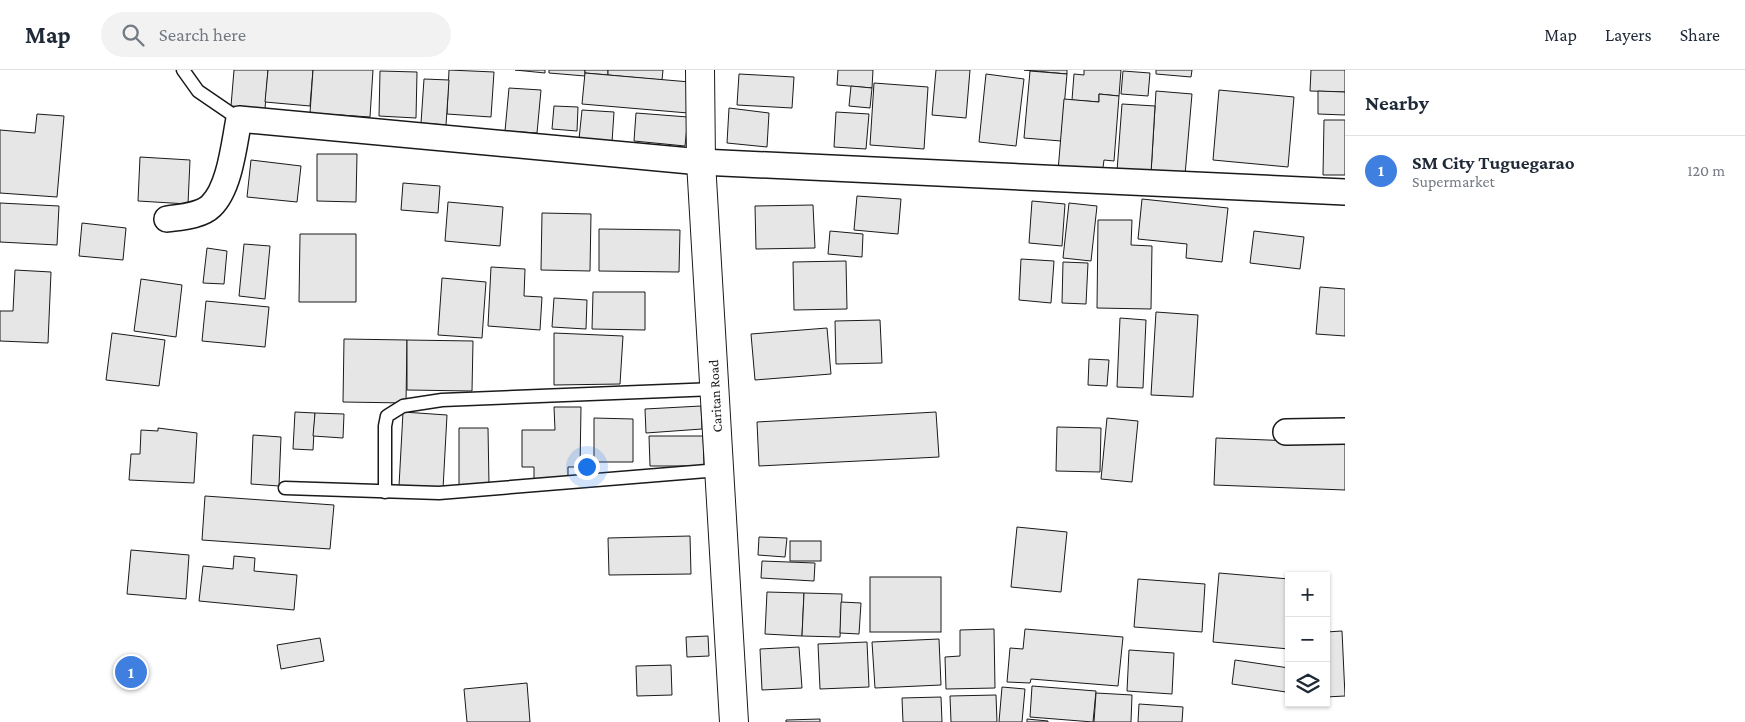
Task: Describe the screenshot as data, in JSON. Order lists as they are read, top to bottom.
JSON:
{
  "streets": {
    "main road": ["Caritan Road"]
  },
  "page": {
    "header": "Map",
    "search": "Search here",
    "nav": ["Map", "Layers", "Share"],
    "heading": "Nearby",
    "list": [
      {
        "mark": "1",
        "name": "SM City Tuguegarao",
        "note": "Supermarket",
        "value": "120 m"
      }
    ],
    "map_buttons": ["+", "−"],
    "pins": "1"
  }
}
